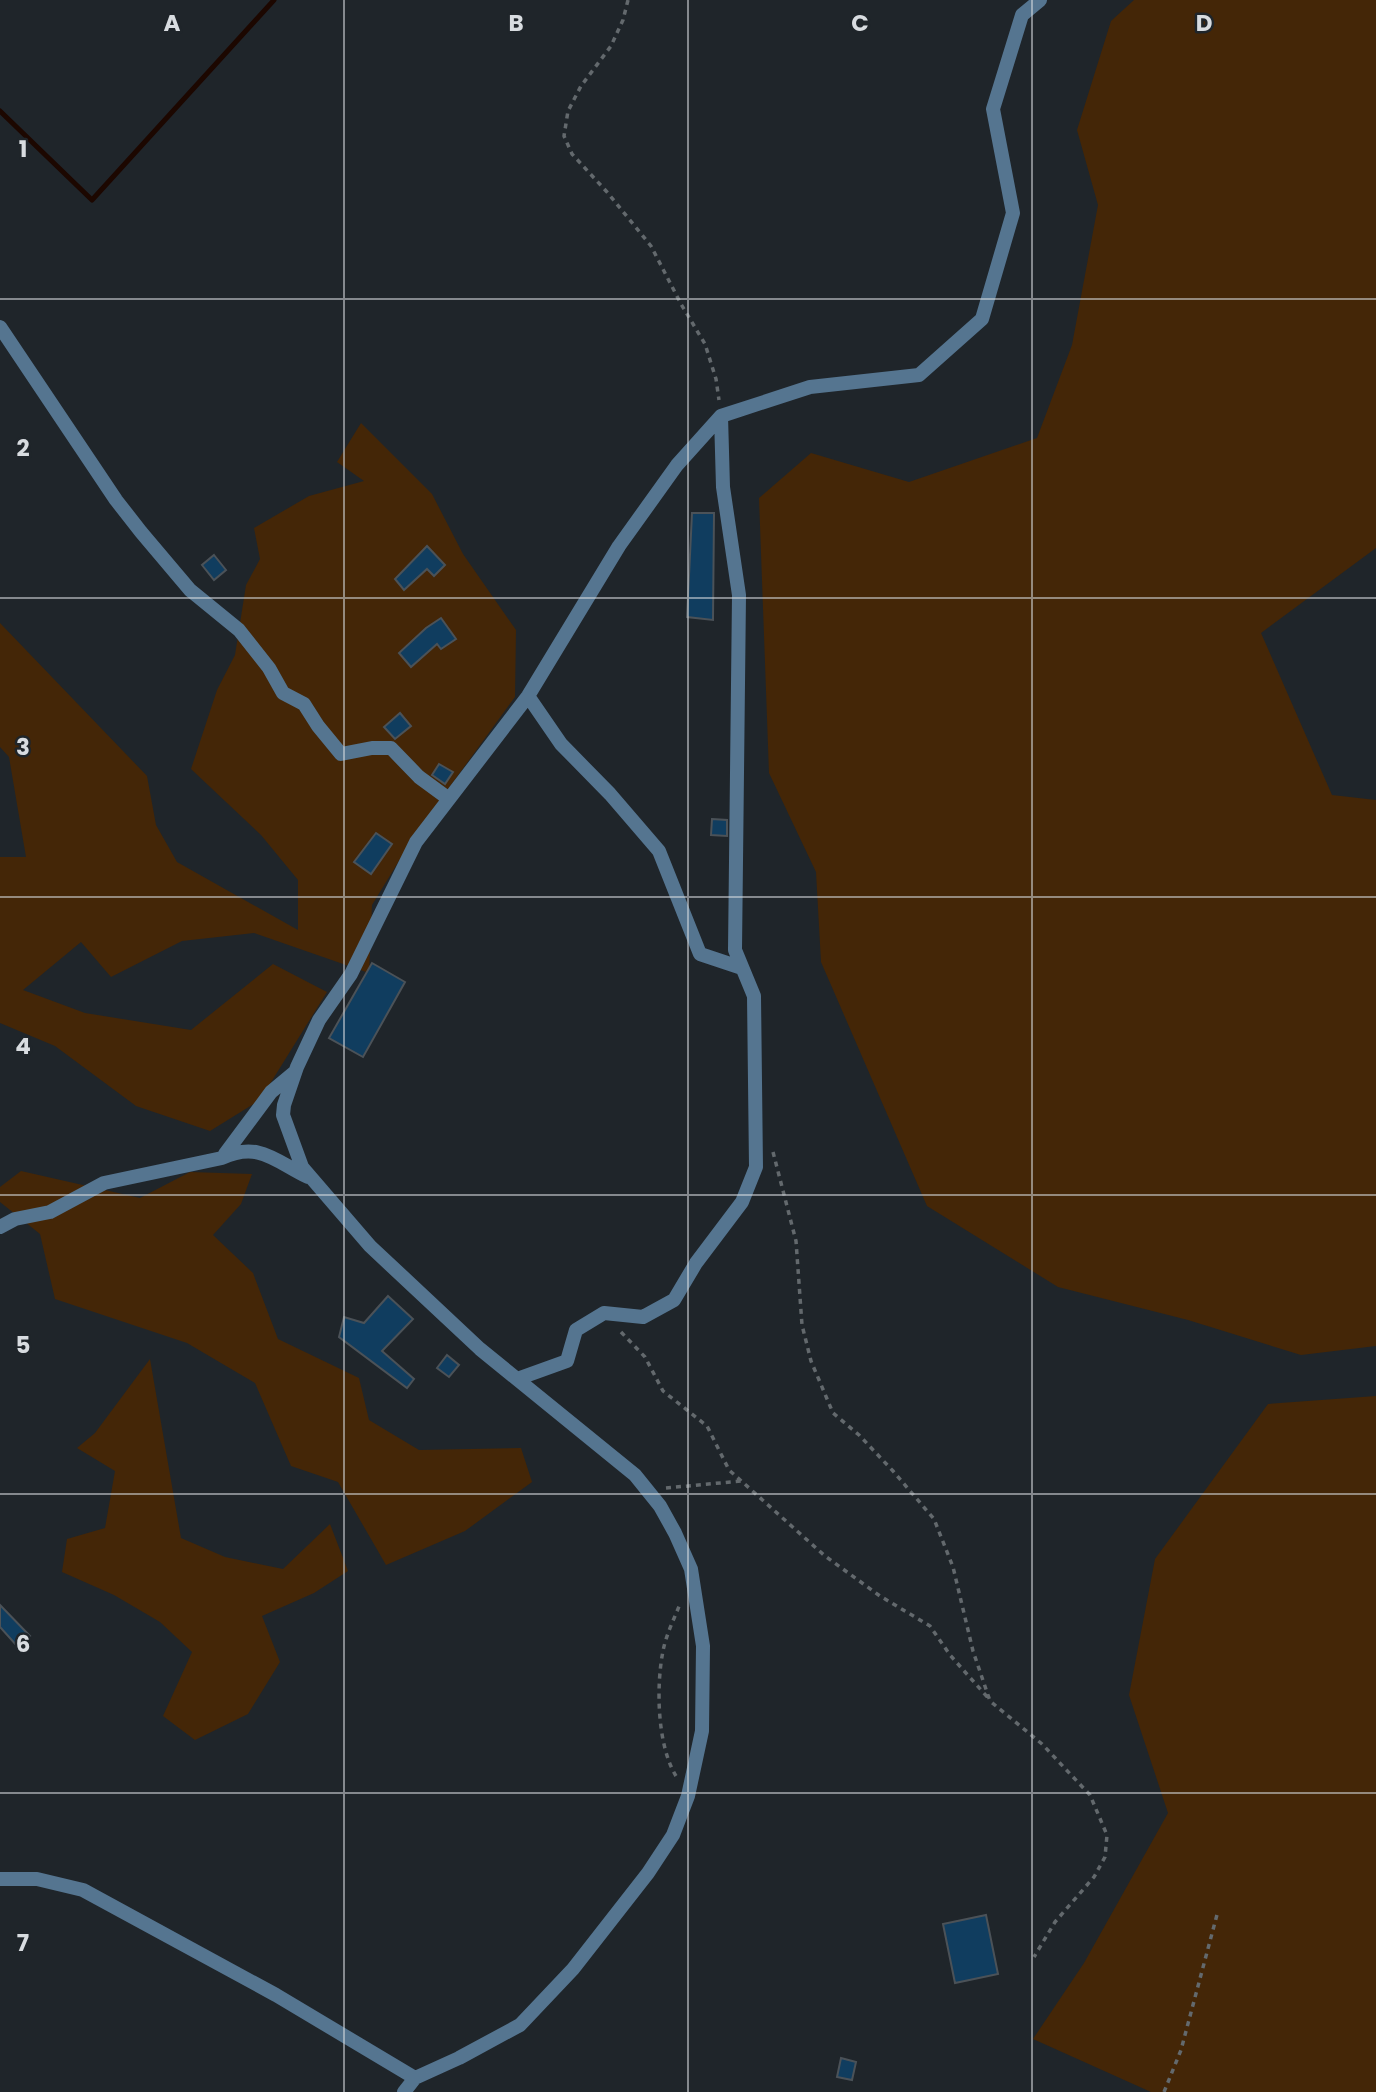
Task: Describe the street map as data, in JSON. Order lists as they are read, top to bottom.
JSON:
{
  "grid": {
    "columns": [
      "A",
      "B",
      "C",
      "D"
    ],
    "rows": [
      "1",
      "2",
      "3",
      "4",
      "5",
      "6",
      "7"
    ]
  }
}
